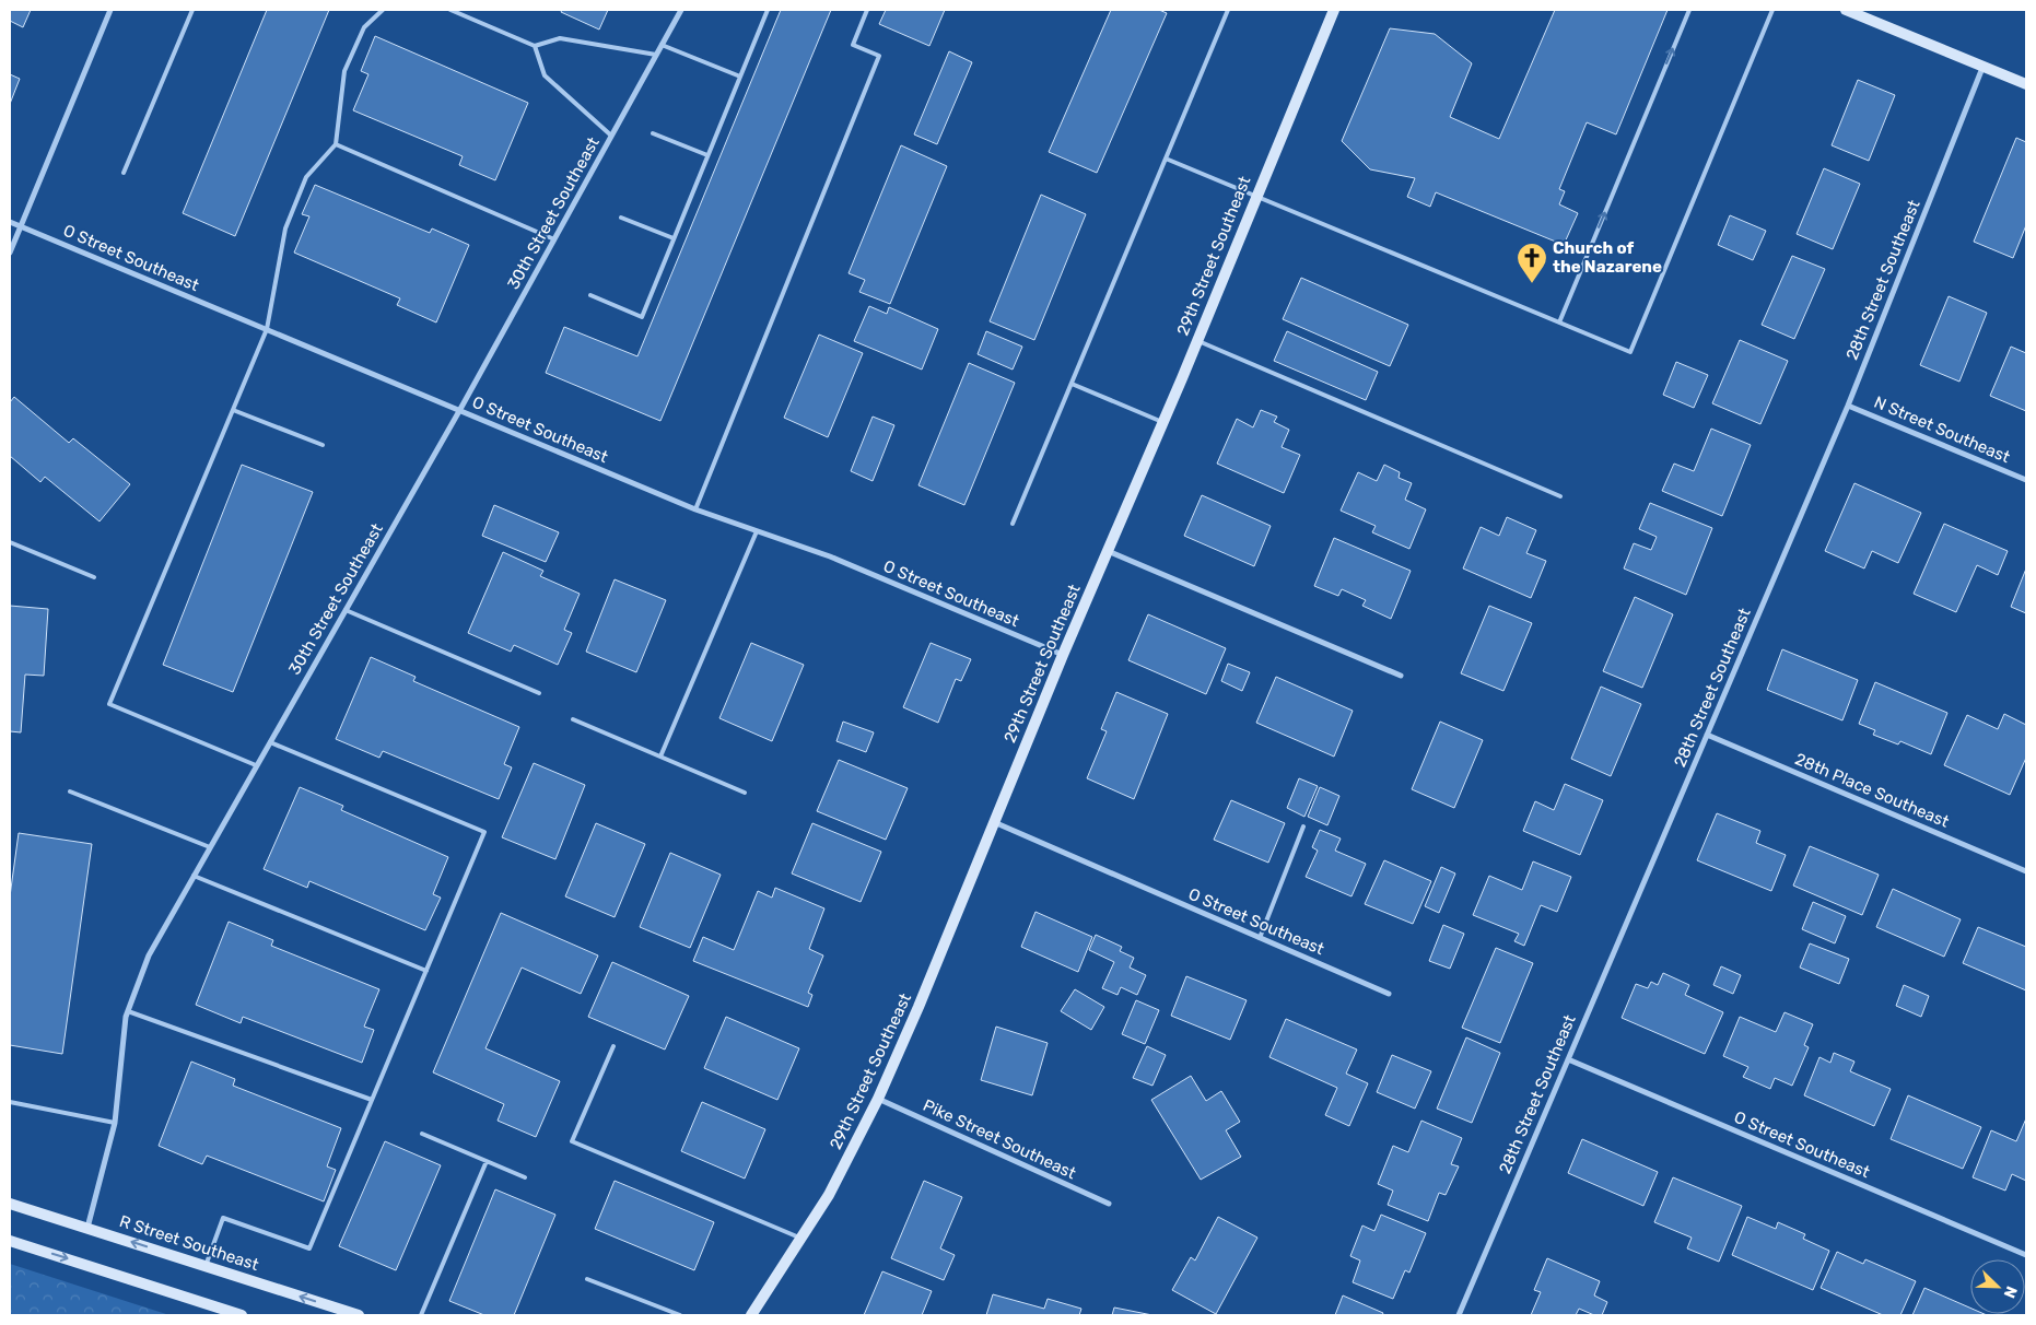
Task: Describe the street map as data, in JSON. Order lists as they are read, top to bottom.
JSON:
{
  "streets": {
    "street": [
      "30th Street Southeast",
      "29th Street Southeast",
      "O Street Southeast",
      "28th Street Southeast",
      "N Street Southeast",
      "28th Place Southeast",
      "Pike Street Southeast",
      "R Street Southeast"
    ]
  },
  "crossings": [
    ["30th Street Southeast", "O Street Southeast"],
    ["30th Street Southeast", "R Street Southeast"],
    ["29th Street Southeast", "O Street Southeast"],
    ["29th Street Southeast", "Pike Street Southeast"],
    ["O Street Southeast", "28th Street Southeast"],
    ["28th Street Southeast", "N Street Southeast"],
    ["28th Street Southeast", "28th Place Southeast"]
  ],
  "places": {
    "church": ["Church of the Nazarene"]
  },
  "north": "bottom right"
}
